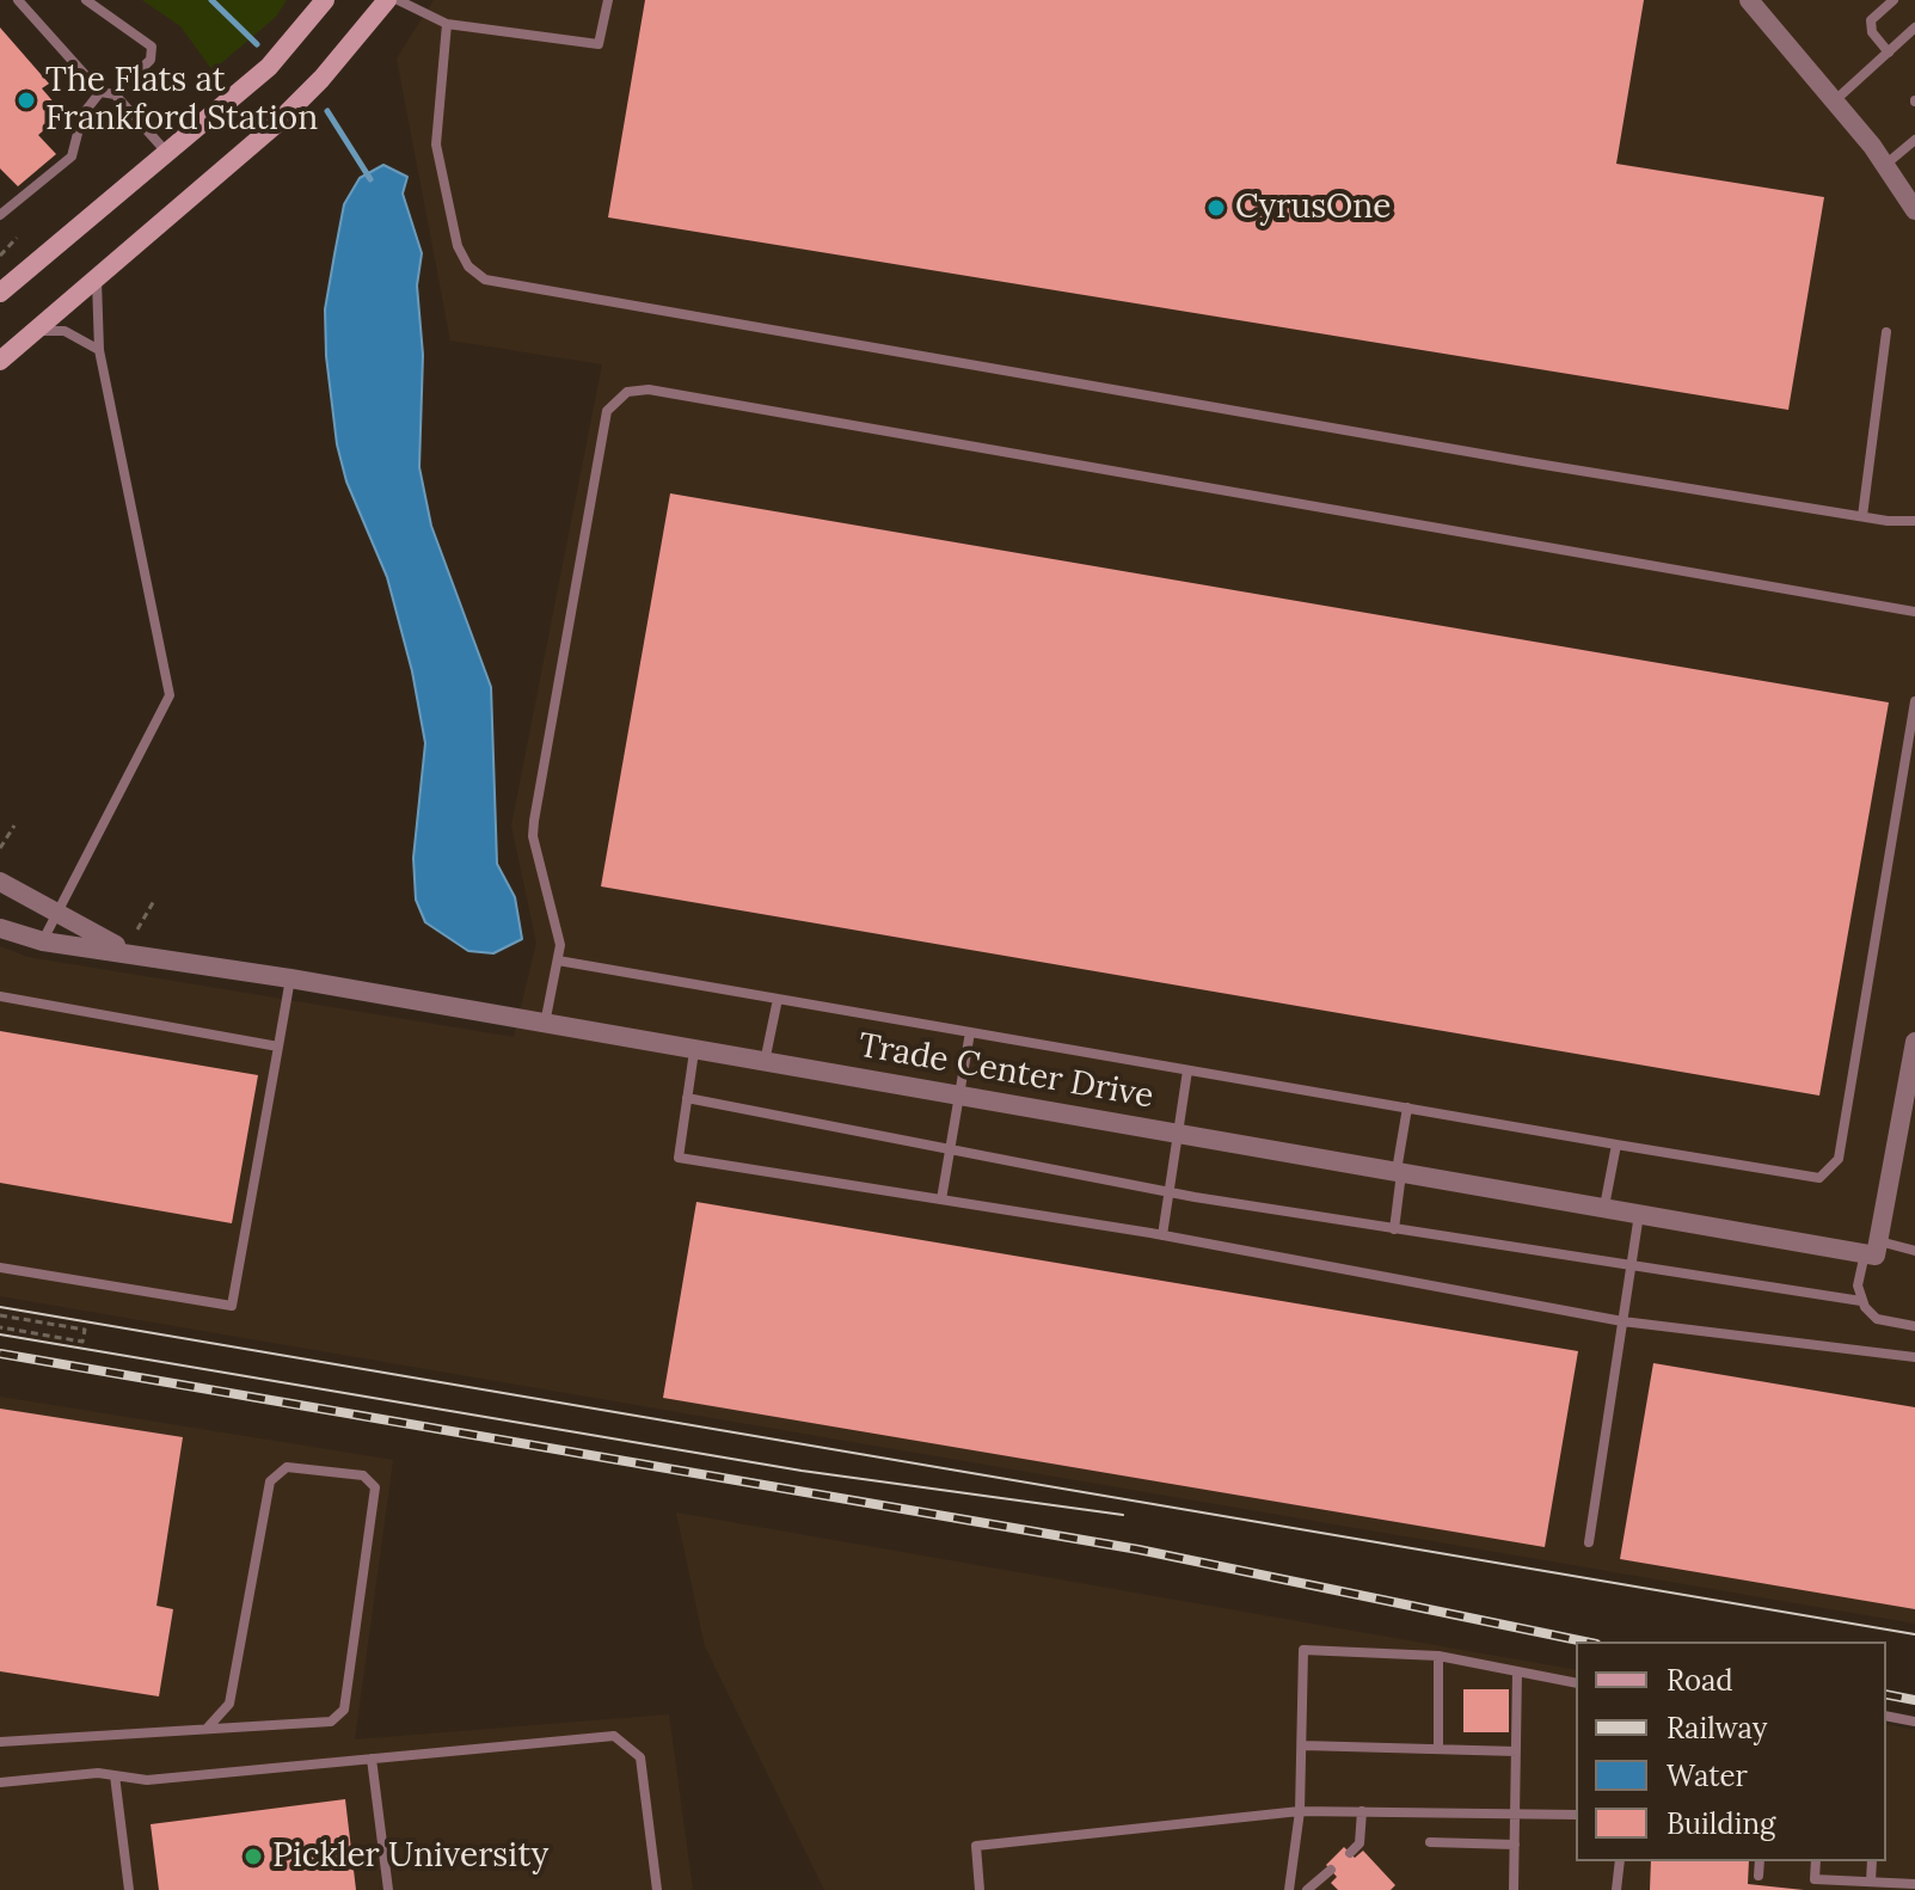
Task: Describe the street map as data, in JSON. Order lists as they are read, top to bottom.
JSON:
{
  "streets": {
    "street": ["Trade Center Drive"]
  },
  "places": ["The Flats at Frankford Station", "CyrusOne", "Pickler University"],
  "legend": [
    "Road",
    "Railway",
    "Water",
    "Building"
  ]
}
